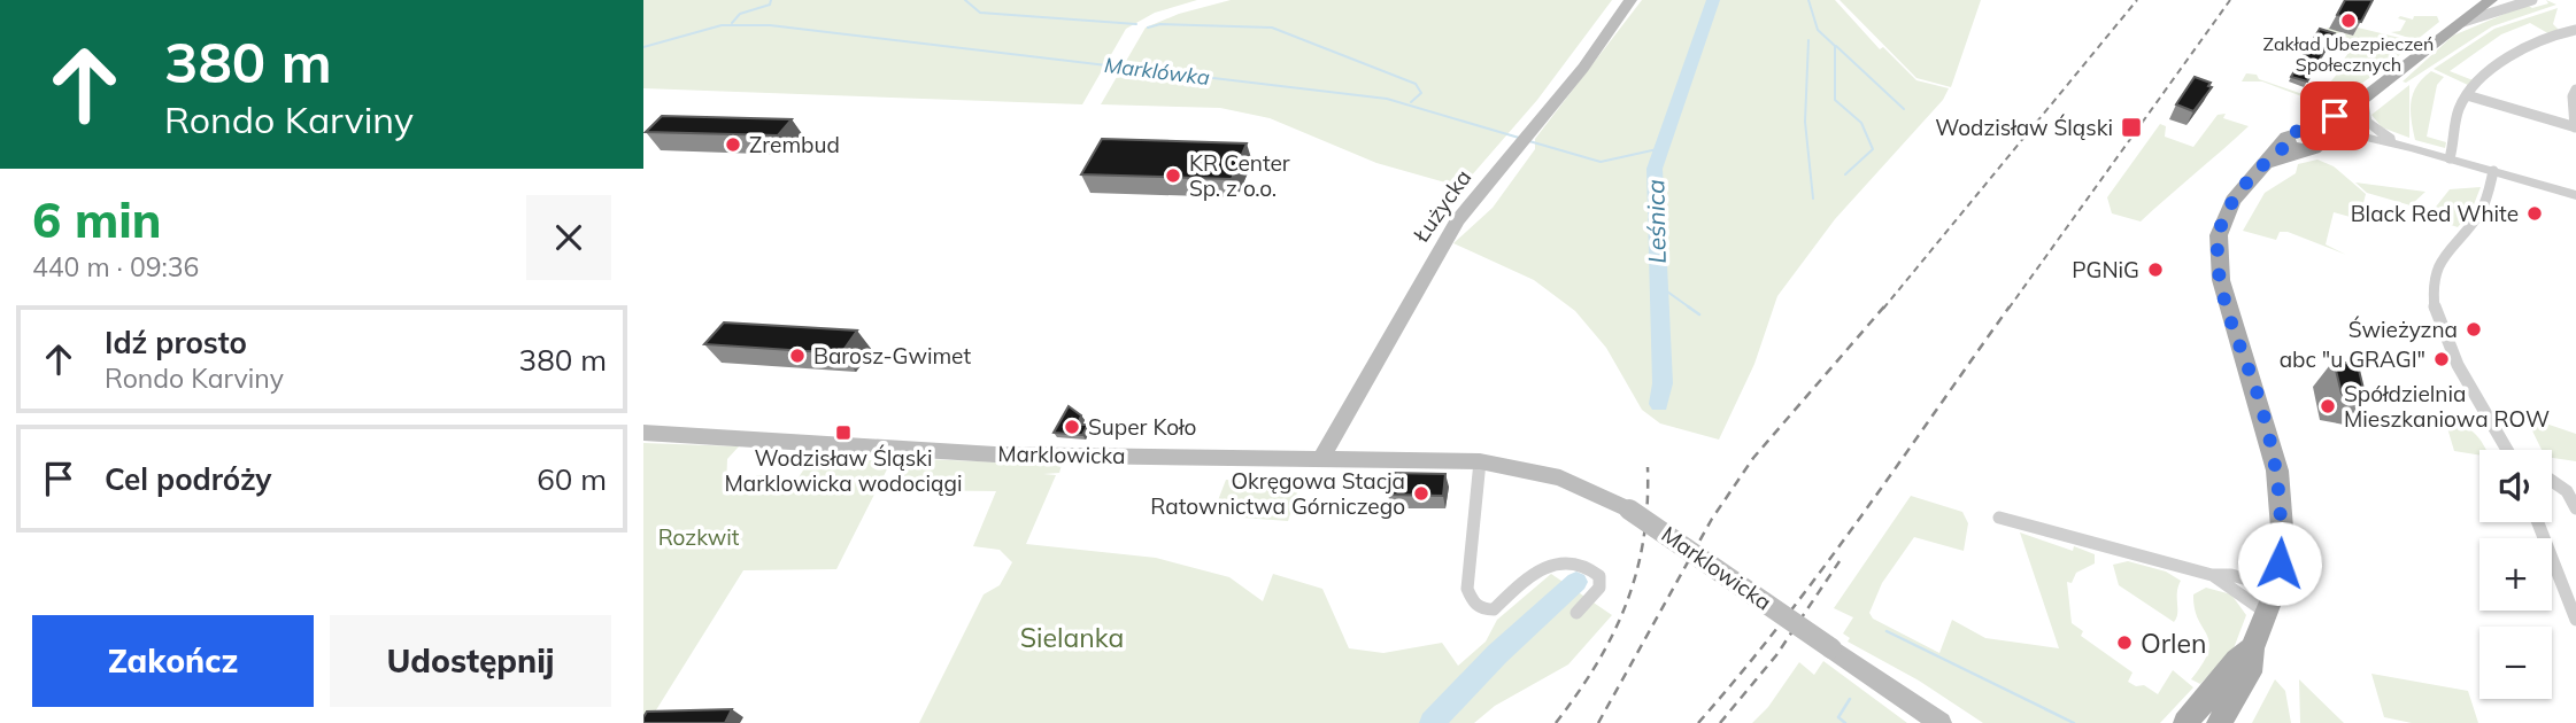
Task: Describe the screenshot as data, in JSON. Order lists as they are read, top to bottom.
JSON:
{
  "streets": {
    "main road": ["Łużycka", "Marklowicka"]
  },
  "crossings": [
    ["Łużycka", "Marklowicka"]
  ],
  "water": ["Marklówka", "Leśnica"],
  "parks": ["Rozkwit", "Sielanka"],
  "places": {
    "other": [
      "Zakład Ubezpieczeń Społecznych",
      "Zrembud",
      "KR Center Sp. z o.o.",
      "Black Red White",
      "PGNiG",
      "Świeżyzna",
      "Barosz-Gwimet",
      "abc \"u GRAGI\"",
      "Spółdzielnia Mieszkaniowa ROW",
      "Super Koło",
      "Okręgowa Stacja Ratownictwa Górniczego",
      "Orlen"
    ],
    "transit": ["Wodzisław Śląski", "Wodzisław Śląski Marklowicka wodociągi"]
  },
  "page": {
    "turn": ["380 m", "Rondo Karviny"],
    "heading": ["6 min", "440 m · 09:36"],
    "list": [
      {
        "name": "Idź prosto",
        "note": "Rondo Karviny",
        "value": "380 m"
      },
      {
        "name": "Cel podróży",
        "value": "60 m"
      }
    ],
    "map_buttons": ["+", "−"],
    "buttons": ["Zakończ", "Udostępnij"]
  }
}
